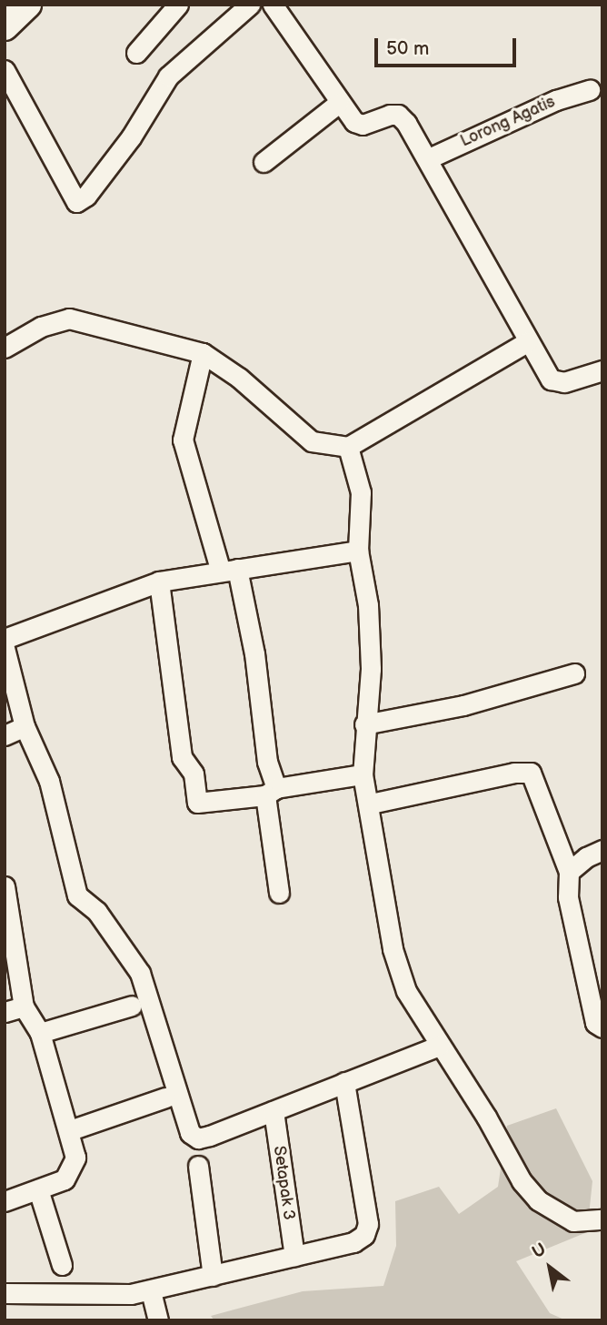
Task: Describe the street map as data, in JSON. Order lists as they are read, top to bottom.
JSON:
{
  "streets": {
    "street": ["Lorong Agatis", "Setapak 3"]
  },
  "scale_bar": "50 m",
  "north": "top left"
}
